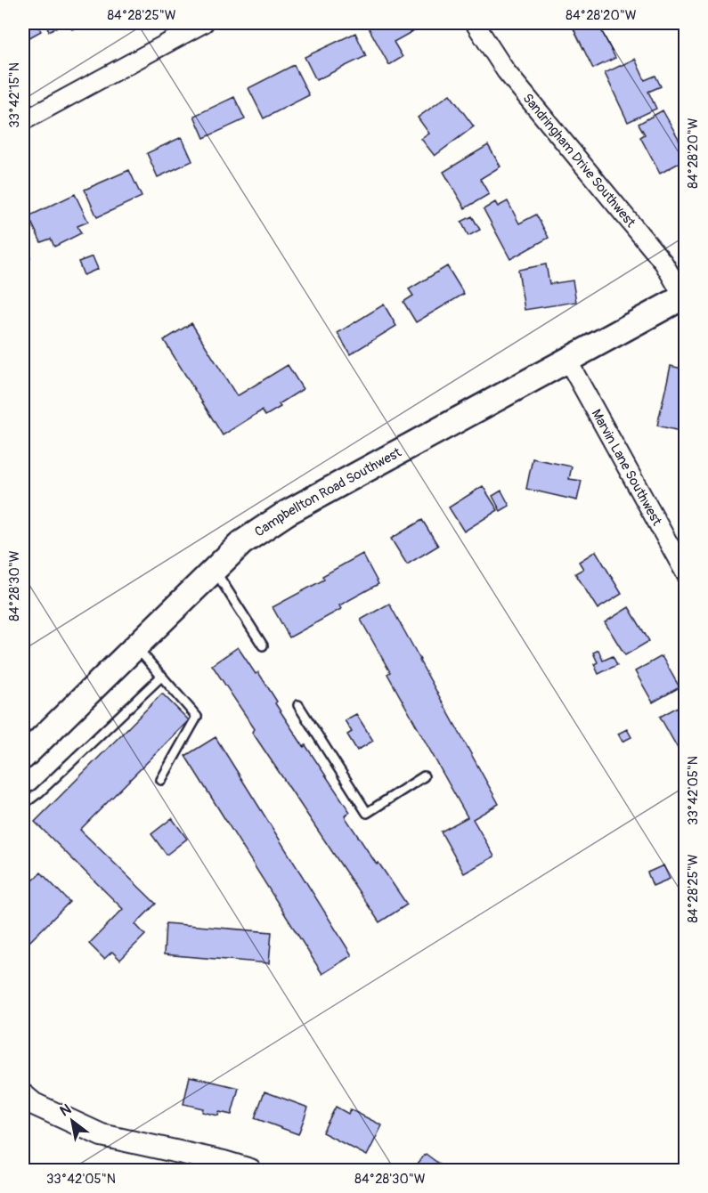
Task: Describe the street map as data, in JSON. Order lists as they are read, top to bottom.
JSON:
{
  "streets": {
    "main road": ["Campbellton Road Southwest"],
    "street": ["Sandringham Drive Southwest", "Marvin Lane Southwest"]
  },
  "crossings": [
    ["Sandringham Drive Southwest", "Campbellton Road Southwest"],
    ["Marvin Lane Southwest", "Campbellton Road Southwest"]
  ],
  "north": "top left",
  "coordinates": [
    "84°28'25\"W",
    "84°28'20\"W",
    "33°42'15\"N",
    "84°28'30\"W",
    "33°42'05\"N"
  ]
}
